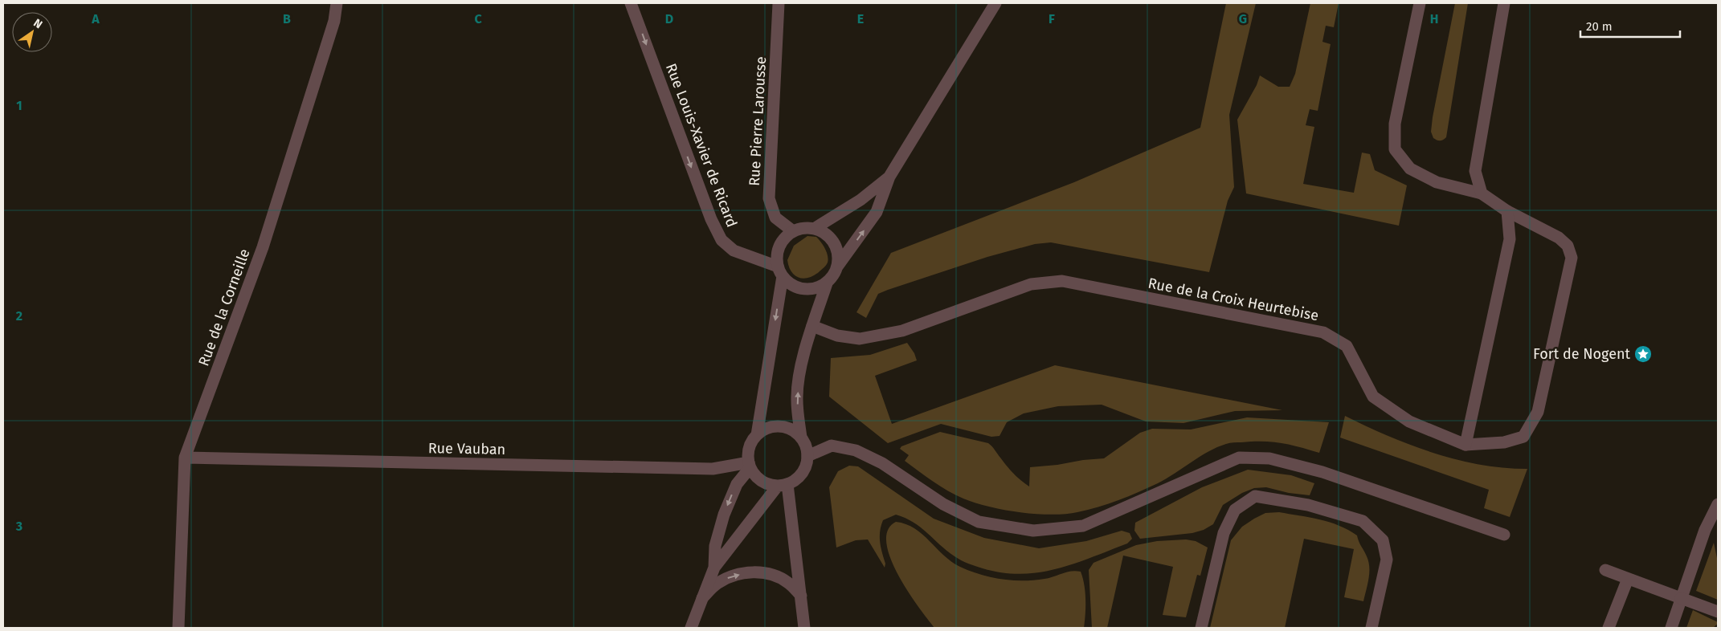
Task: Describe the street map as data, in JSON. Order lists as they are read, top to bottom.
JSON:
{
  "streets": {
    "street": [
      "Rue Pierre Larousse",
      "Rue Louis-Xavier de Ricard",
      "Rue de la Croix Heurtebise",
      "Rue de la Corneille",
      "Rue Vauban"
    ]
  },
  "crossings": [
    ["Rue Pierre Larousse", "Rue Louis-Xavier de Ricard"],
    ["Rue de la Corneille", "Rue Vauban"]
  ],
  "one_way": ["Rue Louis-Xavier de Ricard"],
  "places": {
    "place": ["Fort de Nogent"]
  },
  "scale_bar": "20 m",
  "north": "top right",
  "grid": {
    "columns": [
      "A",
      "B",
      "C",
      "D",
      "E",
      "F",
      "G",
      "H"
    ],
    "rows": ["1", "2", "3"]
  }
}
